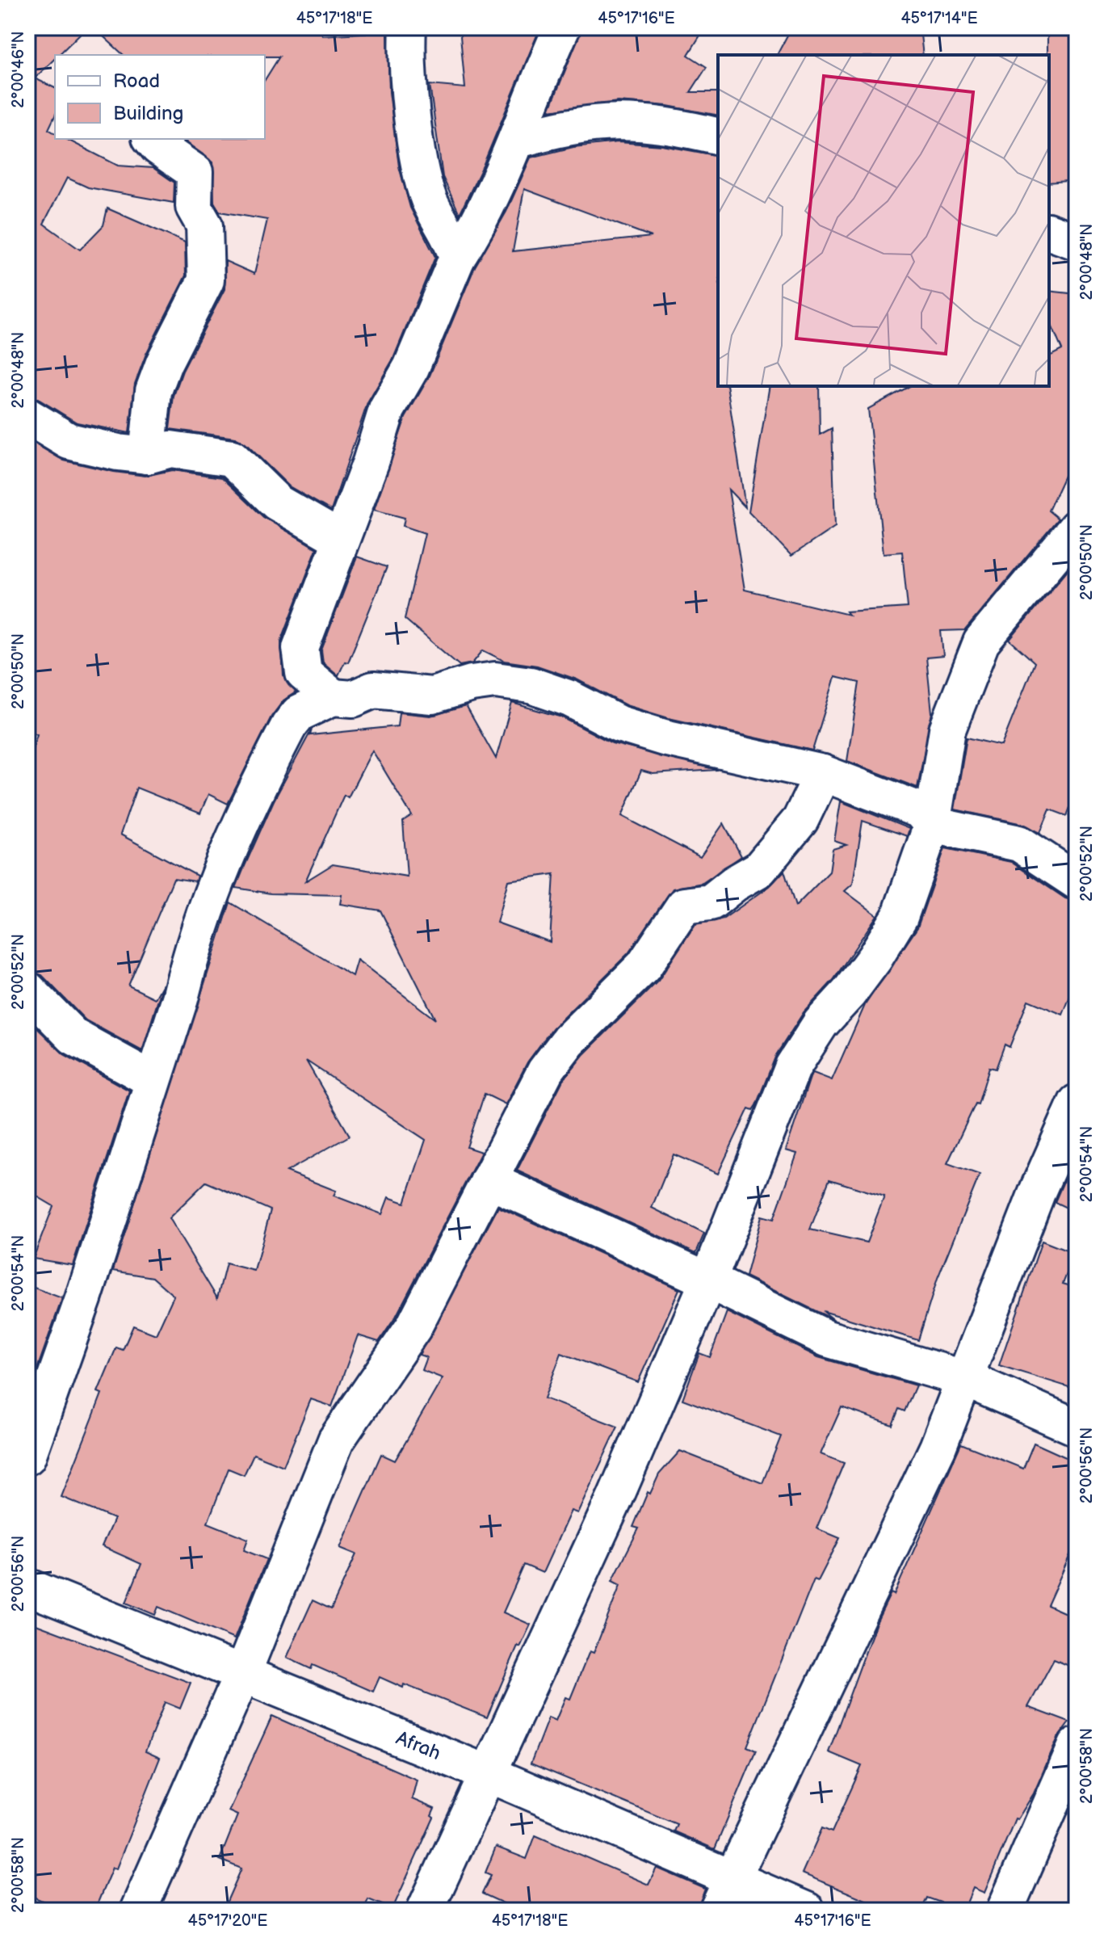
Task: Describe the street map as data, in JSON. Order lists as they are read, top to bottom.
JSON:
{
  "streets": {
    "street": ["Afrah"]
  },
  "legend": ["Road", "Building"],
  "coordinates": [
    "45°17'18\"E",
    "45°17'16\"E",
    "45°17'14\"E",
    "2°00'46\"N",
    "2°00'48\"N",
    "2°00'50\"N",
    "2°00'52\"N",
    "2°00'54\"N",
    "2°00'56\"N",
    "2°00'58\"N",
    "45°17'20\"E"
  ]
}
